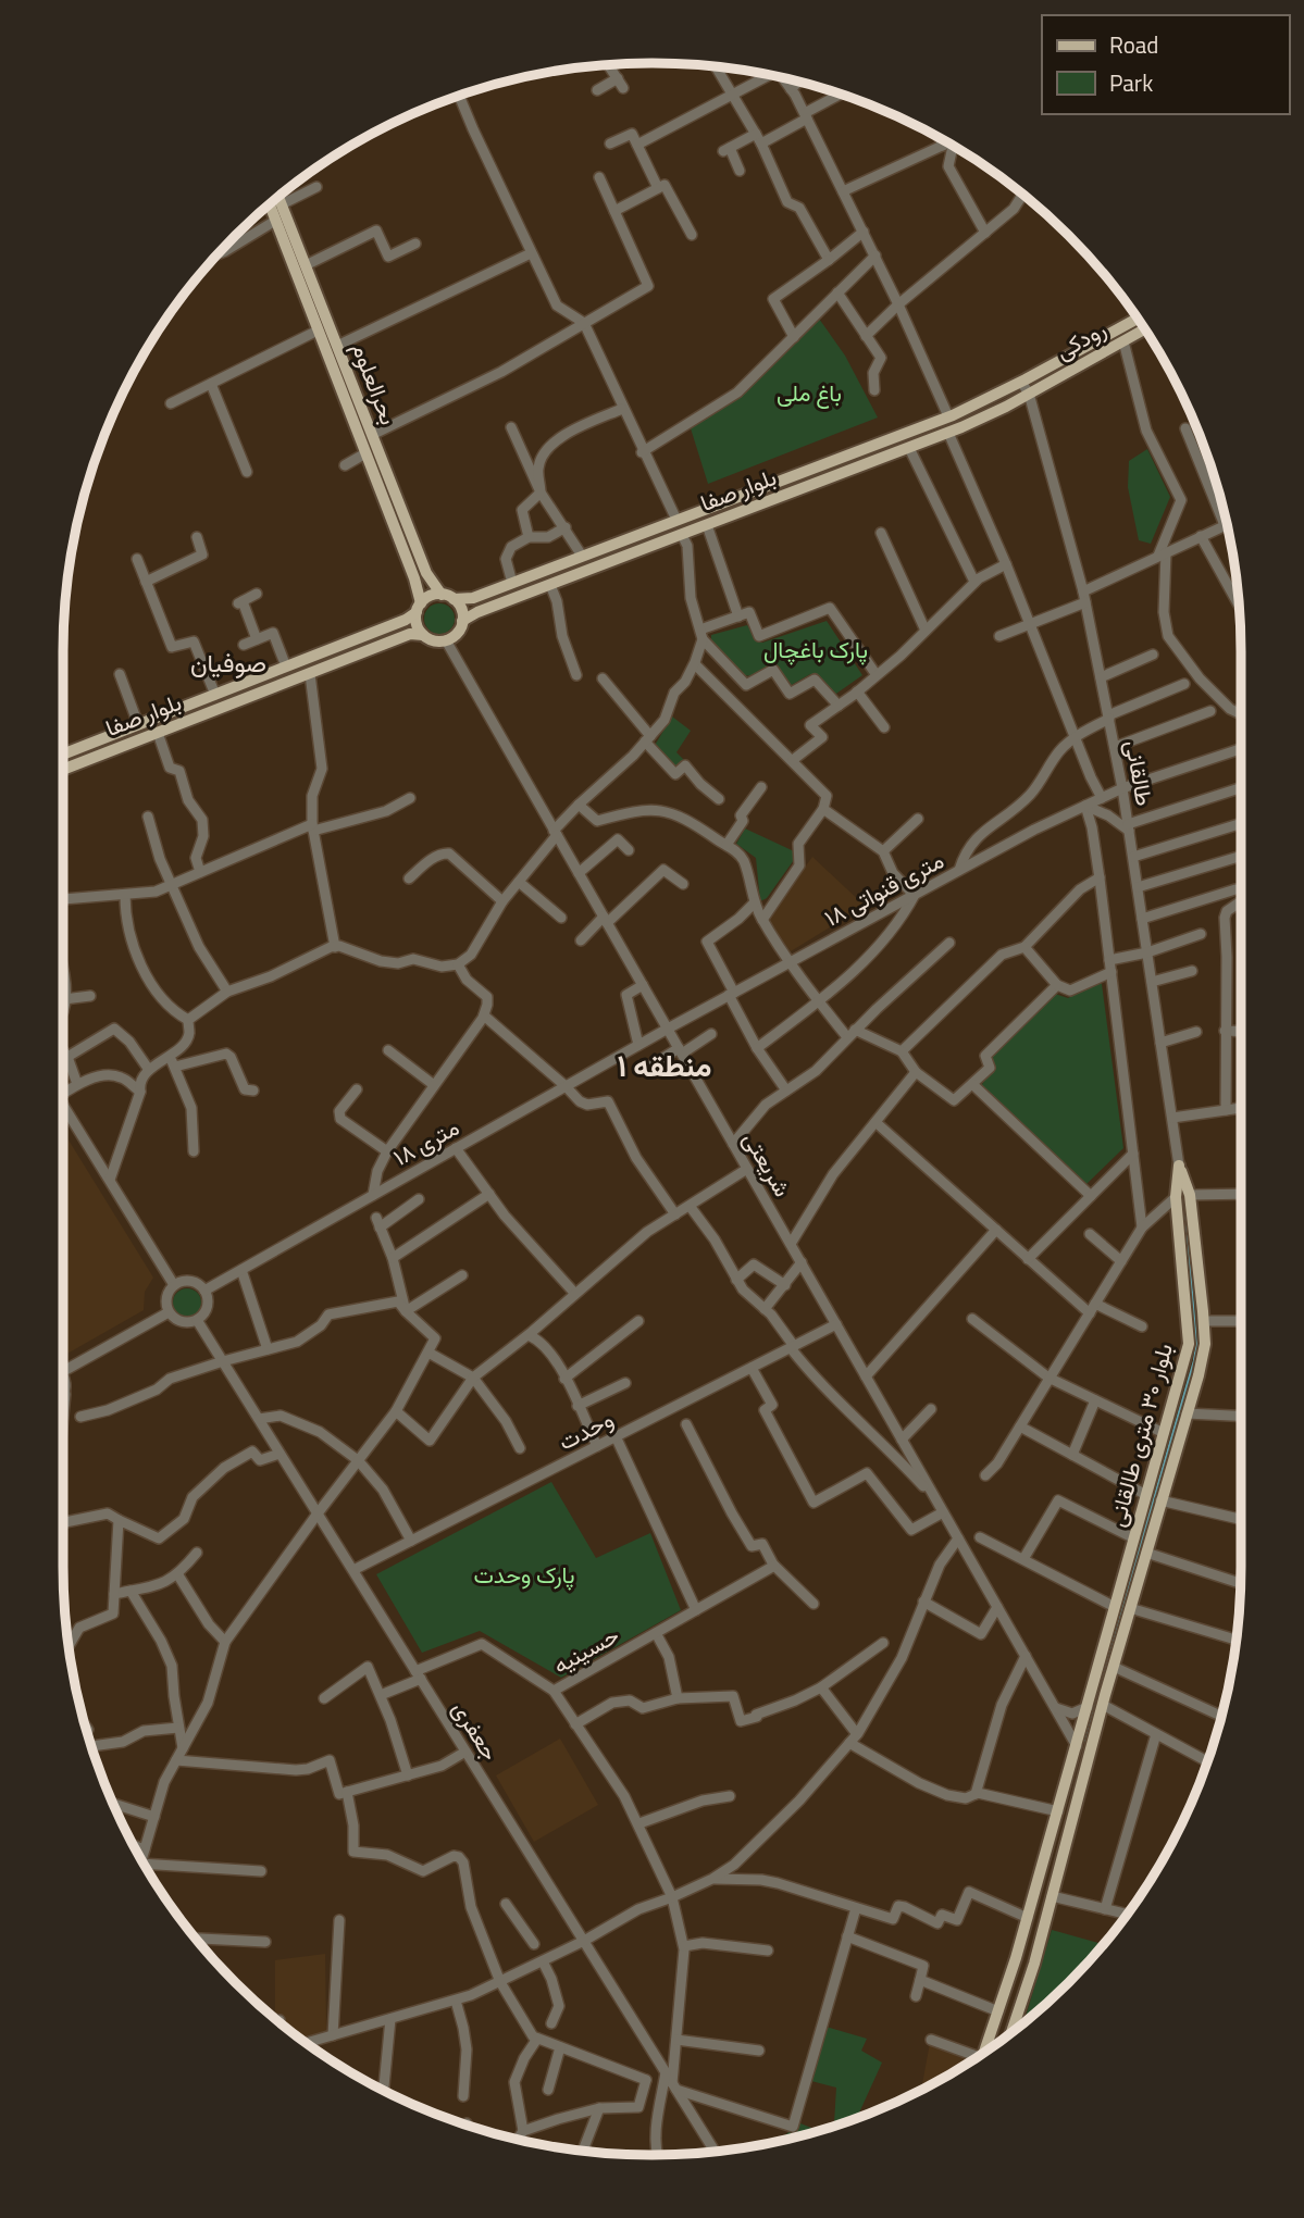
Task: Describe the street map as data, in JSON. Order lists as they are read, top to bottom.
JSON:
{
  "streets": {
    "main road": [
      "رودکی",
      "بحرالعلوم",
      "بلوار صفا",
      "بلوار ۳۰ متری طالقانی"
    ],
    "street": [
      "طالقانی",
      "۱۸ متری قنواتی",
      "۱۸ متری",
      "شریعتی",
      "وحدت",
      "حسینیه",
      "جعفری"
    ]
  },
  "crossings": [
    ["رودکی", "بلوار صفا"],
    ["رودکی", "طالقانی"],
    ["بحرالعلوم", "بلوار صفا"],
    ["بحرالعلوم", "شریعتی"],
    ["بلوار صفا", "طالقانی"],
    ["بلوار صفا", "شریعتی"],
    ["طالقانی", "۱۸ متری قنواتی"],
    ["طالقانی", "بلوار ۳۰ متری طالقانی"],
    ["۱۸ متری قنواتی", "۱۸ متری"],
    ["۱۸ متری قنواتی", "شریعتی"],
    ["۱۸ متری", "شریعتی"],
    ["۱۸ متری", "جعفری"],
    ["شریعتی", "وحدت"],
    ["شریعتی", "بلوار ۳۰ متری طالقانی"],
    ["وحدت", "جعفری"],
    ["حسینیه", "جعفری"]
  ],
  "districts": ["صوفیان", "منطقه ۱"],
  "parks": ["باغ ملی", "پارک باغچال", "پارک وحدت"],
  "legend": ["Road", "Park"]
}
